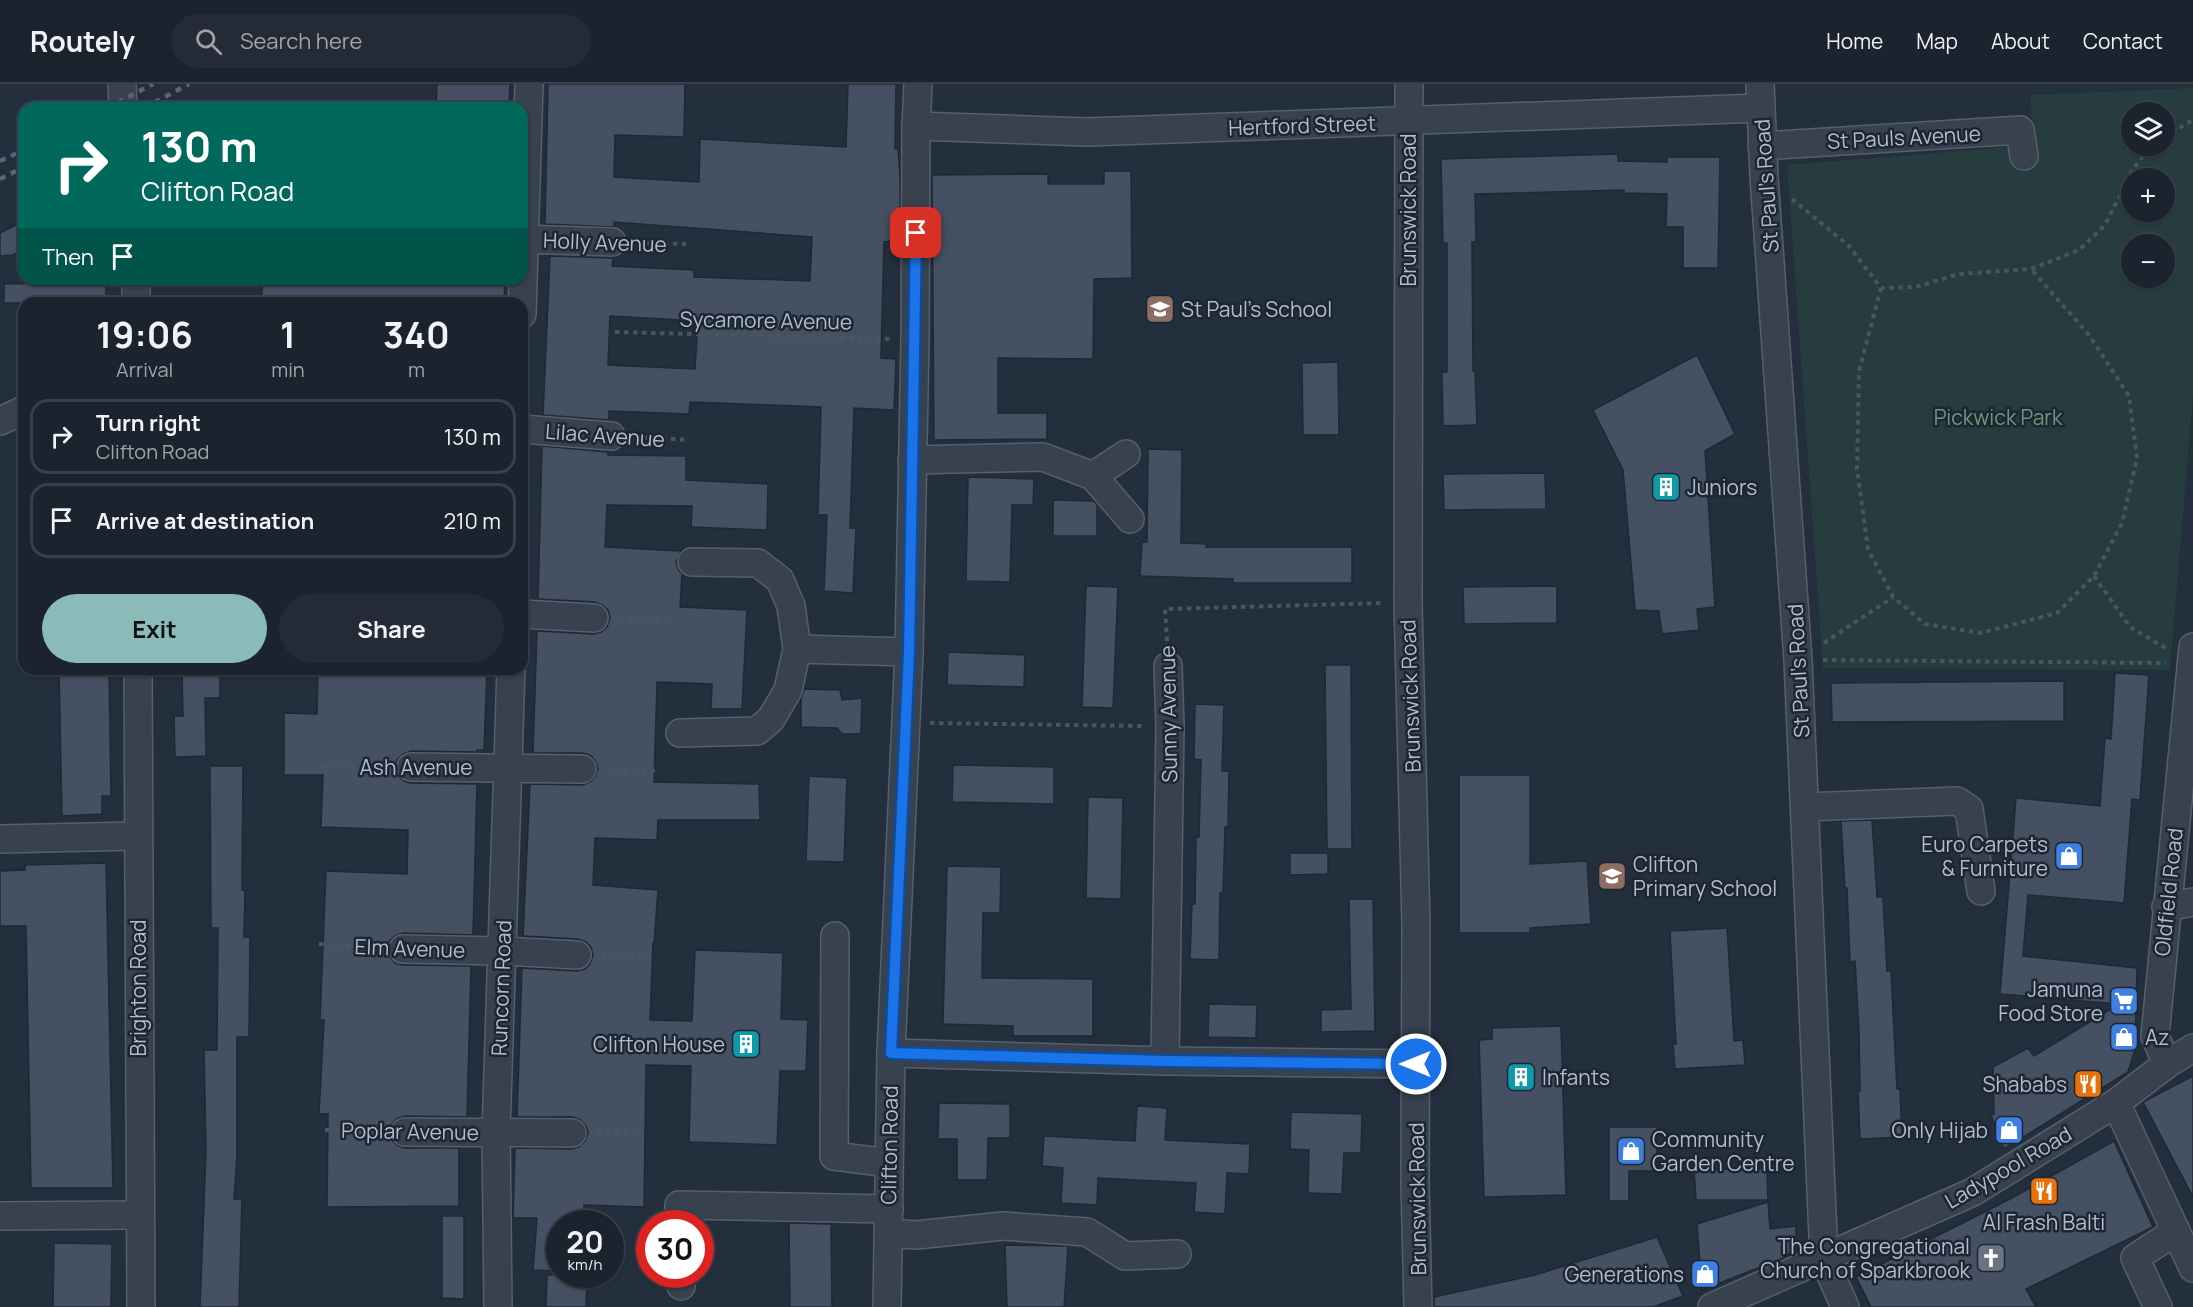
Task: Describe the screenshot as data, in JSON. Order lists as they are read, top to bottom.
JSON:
{
  "streets": {
    "street": [
      "Hertford Street",
      "St Pauls Avenue",
      "St Paul's Road",
      "Brunswick Road",
      "Holly Avenue",
      "Lilac Avenue",
      "Sunny Avenue",
      "Ash Avenue",
      "Oldfield Road",
      "Elm Avenue",
      "Brighton Road",
      "Runcorn Road",
      "Poplar Avenue",
      "Clifton Road",
      "Ladypool Road"
    ],
    "path": ["Sycamore Avenue"]
  },
  "crossings": [
    ["Hertford Street", "St Paul's Road"],
    ["Hertford Street", "Brunswick Road"],
    ["Hertford Street", "Clifton Road"],
    ["St Pauls Avenue", "St Paul's Road"],
    ["St Paul's Road", "Ladypool Road"],
    ["Brunswick Road", "Sunny Avenue"],
    ["Sycamore Avenue", "Clifton Road"],
    ["Ash Avenue", "Runcorn Road"],
    ["Oldfield Road", "Ladypool Road"],
    ["Elm Avenue", "Runcorn Road"],
    ["Runcorn Road", "Poplar Avenue"]
  ],
  "parks": ["Pickwick Park"],
  "places": {
    "school or university": ["St Paul's School", "Clifton Primary School"],
    "building": ["Juniors", "Clifton House", "Infants"],
    "shop": [
      "Euro Carpets & Furniture",
      "Az",
      "Only Hijab",
      "Community Garden Centre",
      "Generations"
    ],
    "supermarket": ["Jamuna Food Store"],
    "restaurant": ["Shababs", "Al Frash Balti"],
    "church": ["The Congregational Church of Sparkbrook"]
  },
  "page": {
    "header": "Routely",
    "search": "Search here",
    "nav": [
      "Home",
      "Map",
      "About",
      "Contact"
    ],
    "map_buttons": ["+", "−"],
    "turn": ["130 m", "Clifton Road"],
    "then": "Then",
    "eta": [
      "19:06",
      "Arrival",
      "1",
      "min",
      "340",
      "m"
    ],
    "list": [
      {
        "name": "Turn right",
        "note": "Clifton Road",
        "value": "130 m"
      },
      {
        "name": "Arrive at destination",
        "value": "210 m"
      }
    ],
    "buttons": ["Exit", "Share"],
    "speed": "20 km/h",
    "limit": "30"
  }
}
